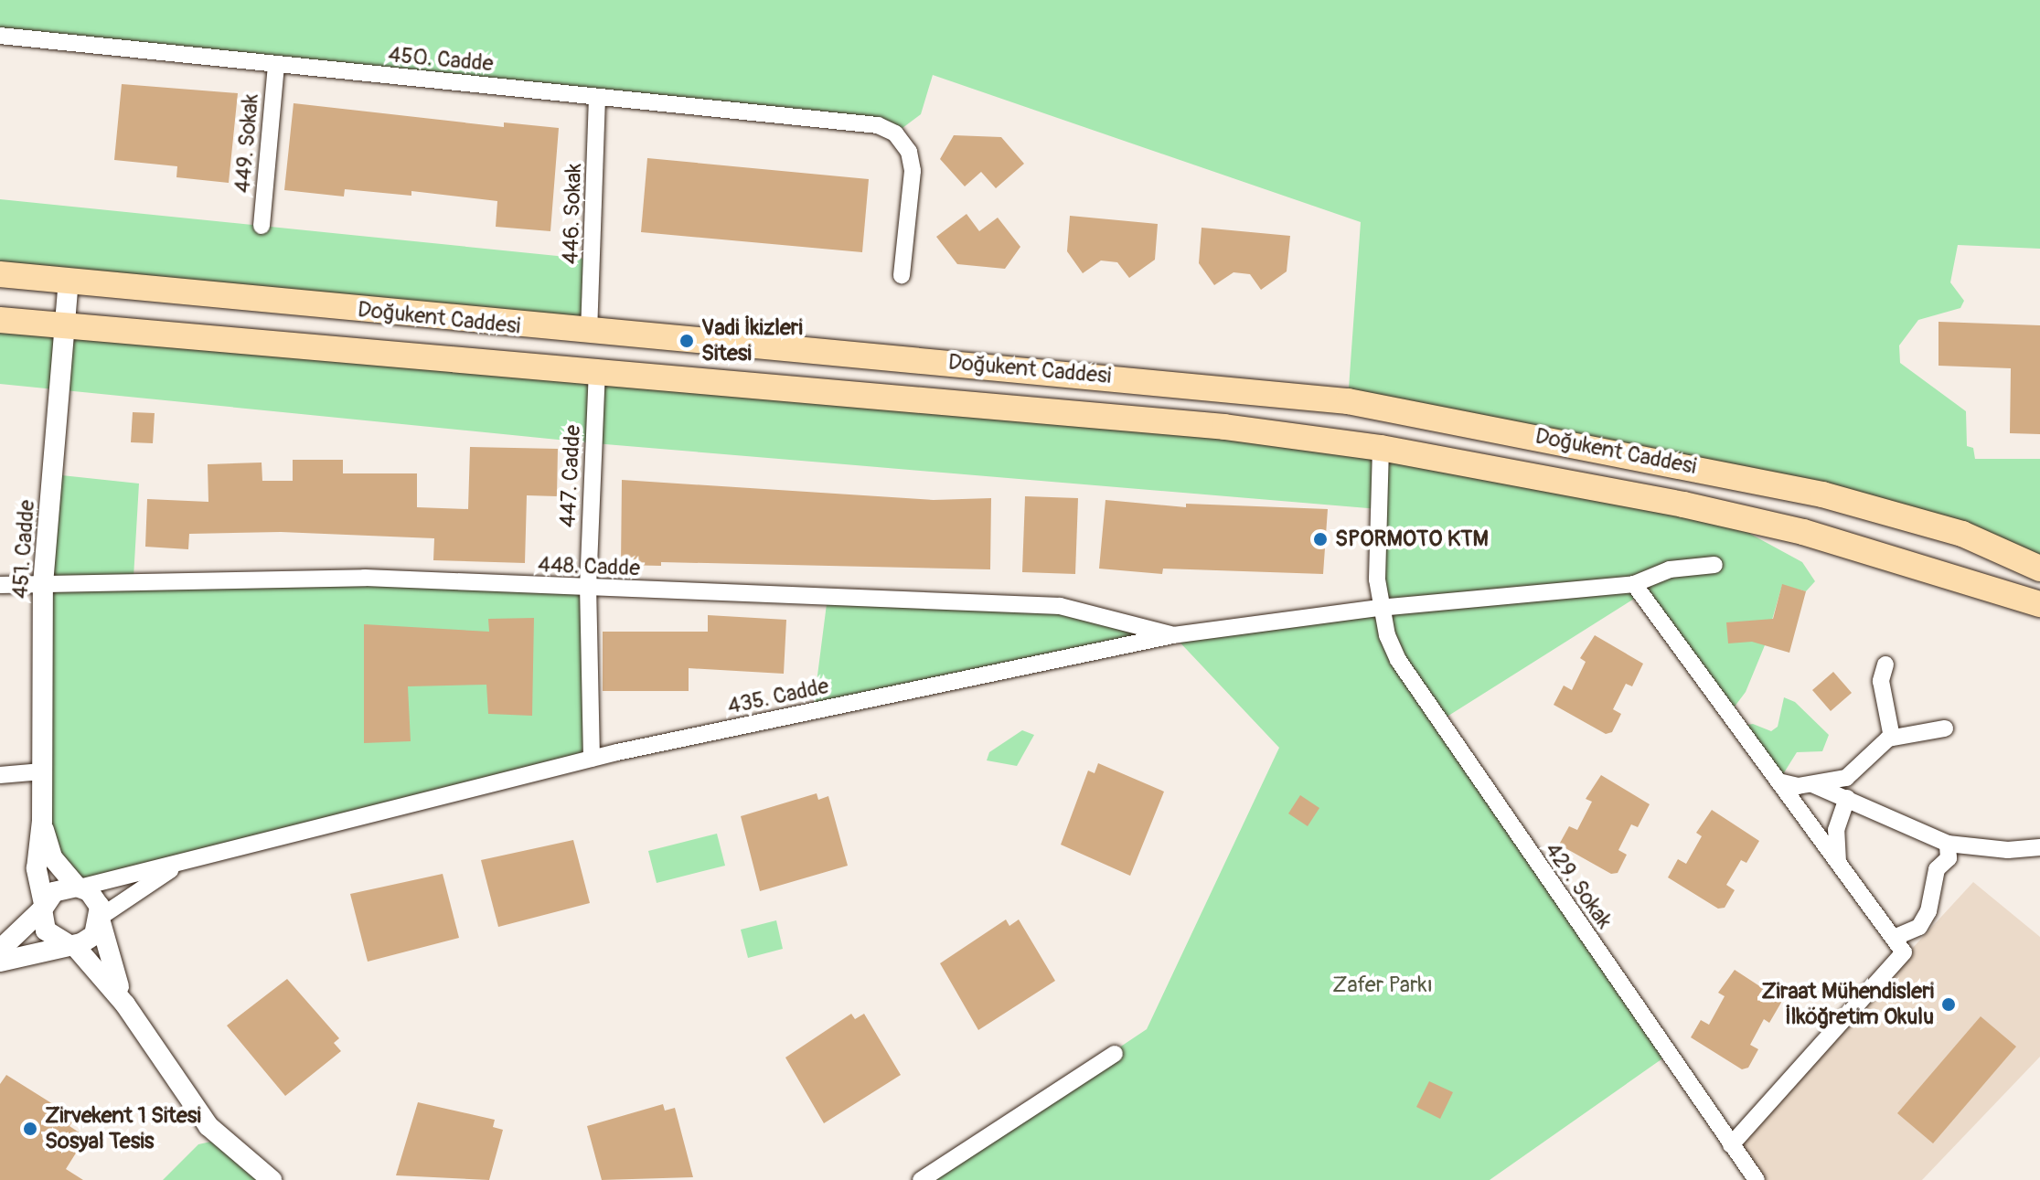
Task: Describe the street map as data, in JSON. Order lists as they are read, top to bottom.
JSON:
{
  "streets": {
    "main road": ["Doğukent Caddesi"],
    "street": [
      "450. Cadde",
      "449. Sokak",
      "446. Sokak",
      "447. Cadde",
      "451. Cadde",
      "448. Cadde",
      "435. Cadde",
      "429. Sokak"
    ]
  },
  "crossings": [
    ["450. Cadde", "449. Sokak"],
    ["450. Cadde", "446. Sokak"],
    ["446. Sokak", "Doğukent Caddesi"],
    ["Doğukent Caddesi", "447. Cadde"],
    ["Doğukent Caddesi", "451. Cadde"],
    ["Doğukent Caddesi", "429. Sokak"],
    ["447. Cadde", "448. Cadde"],
    ["447. Cadde", "435. Cadde"],
    ["451. Cadde", "448. Cadde"],
    ["448. Cadde", "435. Cadde"],
    ["435. Cadde", "429. Sokak"]
  ],
  "parks": ["Zafer Parkı"],
  "places": [
    "Vadi İkizleri Sitesi",
    "SPORMOTO KTM",
    "Ziraat Mühendisleri İlköğretim Okulu",
    "Zirvekent 1 Sitesi Sosyal Tesis"
  ]
}
